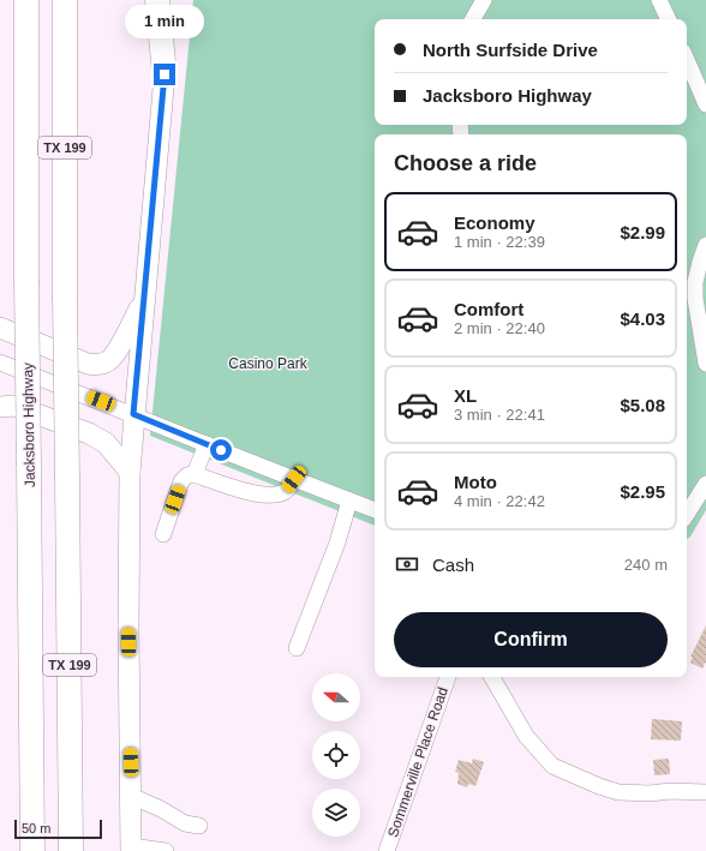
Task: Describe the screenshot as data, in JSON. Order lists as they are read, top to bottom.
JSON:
{
  "streets": {
    "highway": ["TX 199", "Jacksboro Highway"],
    "street": ["Sommerville Place Road"]
  },
  "parks": ["Casino Park"],
  "scale_bar": "50 m",
  "north": "left",
  "page": {
    "bubble": "1 min",
    "banner": ["North Surfside Drive", "Jacksboro Highway"],
    "heading": "Choose a ride",
    "list": [
      {
        "name": "Economy",
        "note": "1 min · 22:39",
        "value": "$2.99"
      },
      {
        "name": "Comfort",
        "note": "2 min · 22:40",
        "value": "$4.03"
      },
      {
        "name": "XL",
        "note": "3 min · 22:41",
        "value": "$5.08"
      },
      {
        "name": "Moto",
        "note": "4 min · 22:42",
        "value": "$2.95"
      }
    ],
    "pay": ["Cash", "240 m"],
    "buttons": "Confirm",
    "scale": "50 m"
  }
}
